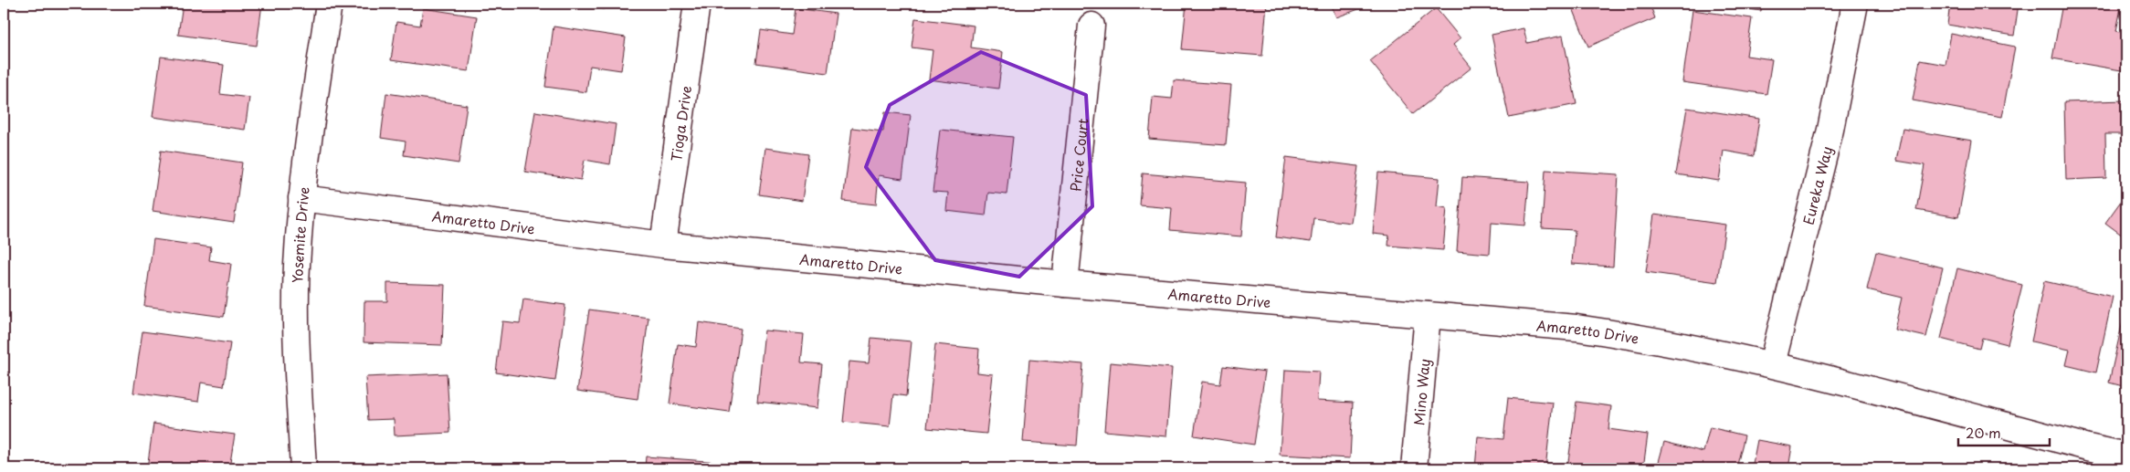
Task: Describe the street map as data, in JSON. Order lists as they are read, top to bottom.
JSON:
{
  "streets": {
    "street": [
      "Tioga Drive",
      "Price Court",
      "Eureka Way",
      "Amaretto Drive",
      "Yosemite Drive",
      "Mino Way"
    ]
  },
  "crossings": [
    ["Tioga Drive", "Amaretto Drive"],
    ["Price Court", "Amaretto Drive"],
    ["Eureka Way", "Amaretto Drive"],
    ["Amaretto Drive", "Yosemite Drive"],
    ["Amaretto Drive", "Mino Way"]
  ],
  "scale_bar": "20 m"
}
